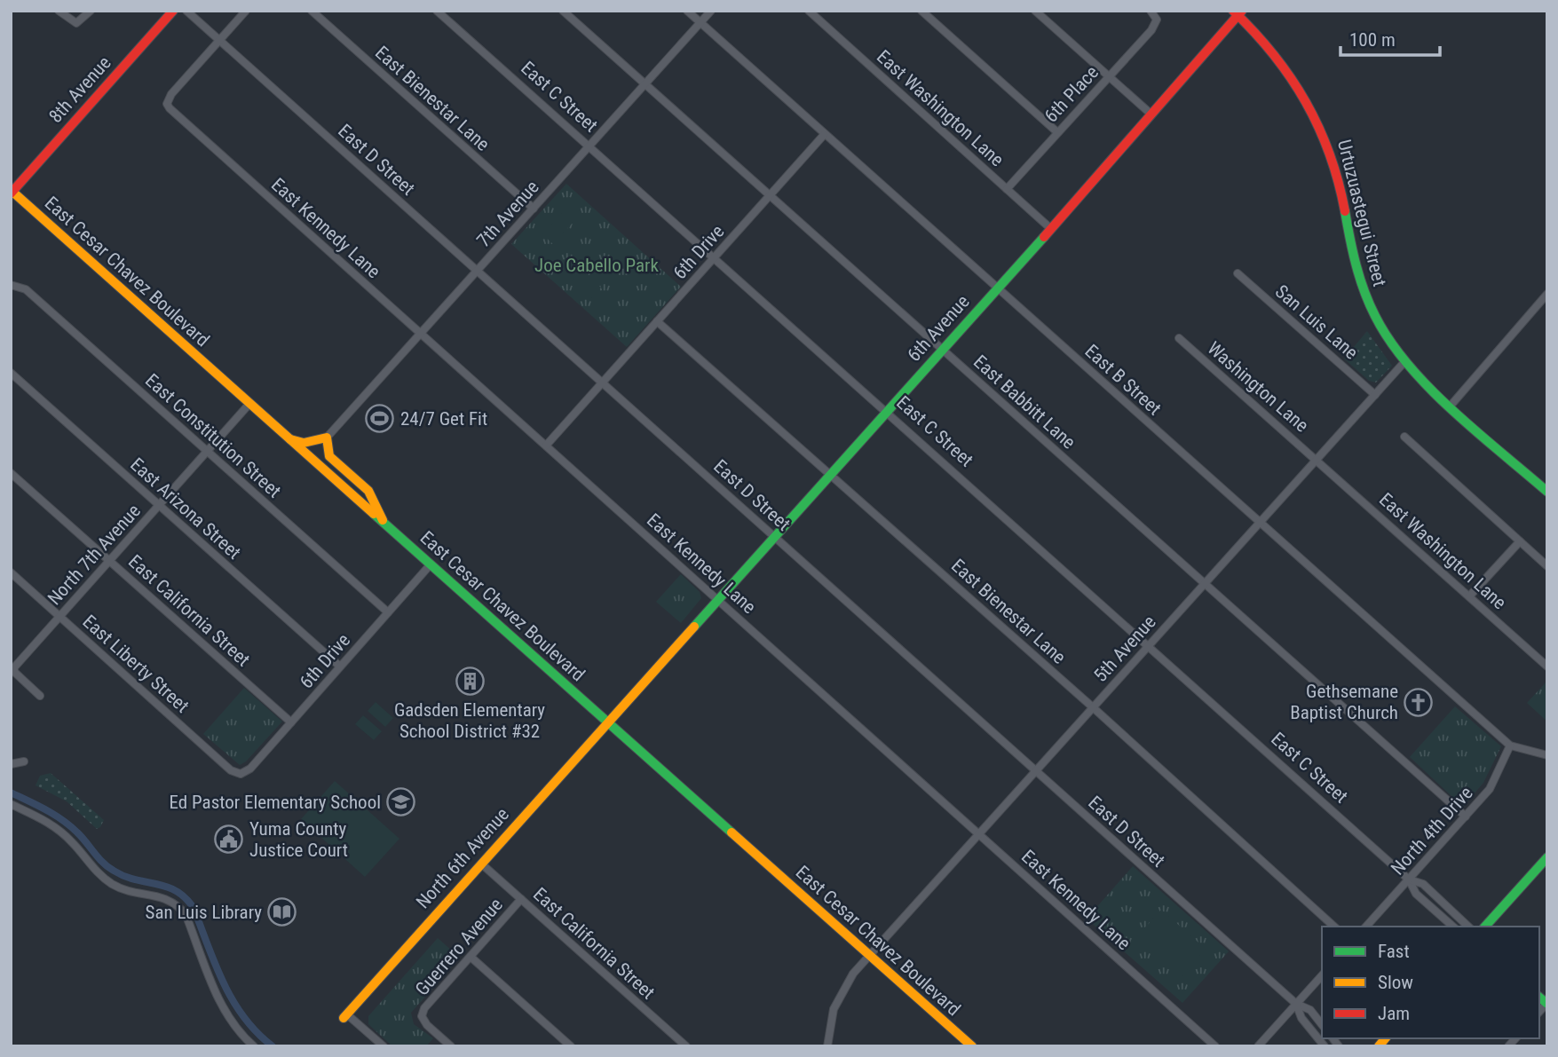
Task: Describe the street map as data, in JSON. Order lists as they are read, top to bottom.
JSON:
{
  "streets": {
    "main road": [
      "8th Avenue",
      "Urtuzuastegui Street",
      "East Cesar Chavez Boulevard",
      "6th Avenue",
      "North 6th Avenue"
    ],
    "street": [
      "6th Place",
      "East C Street",
      "East Bienestar Lane",
      "East Washington Lane",
      "East D Street",
      "7th Avenue",
      "East Kennedy Lane",
      "6th Drive",
      "San Luis Lane",
      "East B Street",
      "Washington Lane",
      "East Babbitt Lane",
      "East Constitution Street",
      "East Arizona Street",
      "North 7th Avenue",
      "East California Street",
      "5th Avenue",
      "East Liberty Street",
      "North 4th Drive",
      "Guerrero Avenue"
    ]
  },
  "crossings": [
    ["8th Avenue", "East Cesar Chavez Boulevard"],
    ["6th Place", "East Washington Lane"],
    ["East C Street", "7th Avenue"],
    ["East C Street", "6th Drive"],
    ["East C Street", "6th Avenue"],
    ["East C Street", "5th Avenue"],
    ["East C Street", "North 4th Drive"],
    ["East Bienestar Lane", "7th Avenue"],
    ["East Bienestar Lane", "6th Drive"],
    ["East Bienestar Lane", "6th Avenue"],
    ["East Bienestar Lane", "5th Avenue"],
    ["East Washington Lane", "6th Avenue"],
    ["East Washington Lane", "Washington Lane"],
    ["East Washington Lane", "5th Avenue"],
    ["East D Street", "7th Avenue"],
    ["East D Street", "East Kennedy Lane"],
    ["East D Street", "6th Drive"],
    ["East D Street", "6th Avenue"],
    ["East D Street", "5th Avenue"],
    ["Urtuzuastegui Street", "6th Avenue"],
    ["Urtuzuastegui Street", "5th Avenue"],
    ["7th Avenue", "East Kennedy Lane"],
    ["7th Avenue", "East B Street"],
    ["7th Avenue", "East Babbitt Lane"],
    ["East Kennedy Lane", "6th Drive"],
    ["East Kennedy Lane", "6th Avenue"],
    ["East Kennedy Lane", "5th Avenue"],
    ["6th Drive", "East Cesar Chavez Boulevard"],
    ["6th Drive", "East B Street"],
    ["6th Drive", "East Babbitt Lane"],
    ["6th Drive", "East Constitution Street"],
    ["6th Drive", "East Arizona Street"],
    ["6th Drive", "East California Street"],
    ["6th Drive", "East Liberty Street"],
    ["East Cesar Chavez Boulevard", "6th Avenue"],
    ["East Cesar Chavez Boulevard", "North 7th Avenue"],
    ["East Cesar Chavez Boulevard", "5th Avenue"],
    ["East Cesar Chavez Boulevard", "North 6th Avenue"],
    ["San Luis Lane", "5th Avenue"],
    ["6th Avenue", "East B Street"],
    ["6th Avenue", "East Babbitt Lane"],
    ["6th Avenue", "North 6th Avenue"],
    ["East B Street", "5th Avenue"],
    ["East B Street", "North 4th Drive"],
    ["Washington Lane", "5th Avenue"],
    ["East Babbitt Lane", "5th Avenue"],
    ["East Babbitt Lane", "North 4th Drive"],
    ["East Constitution Street", "North 7th Avenue"],
    ["East Arizona Street", "North 7th Avenue"],
    ["North 7th Avenue", "East California Street"],
    ["North 7th Avenue", "East Liberty Street"],
    ["East California Street", "North 6th Avenue"],
    ["East California Street", "Guerrero Avenue"]
  ],
  "parks": ["Joe Cabello Park"],
  "places": {
    "sports": ["24/7 Get Fit"],
    "building": ["Gadsden Elementary School District #32"],
    "church": ["Gethsemane Baptist Church"],
    "school or university": ["Ed Pastor Elementary School"],
    "public building": ["Yuma County Justice Court"],
    "library": ["San Luis Library"]
  },
  "legend": ["Fast", "Slow", "Jam"],
  "scale_bar": "100 m"
}
